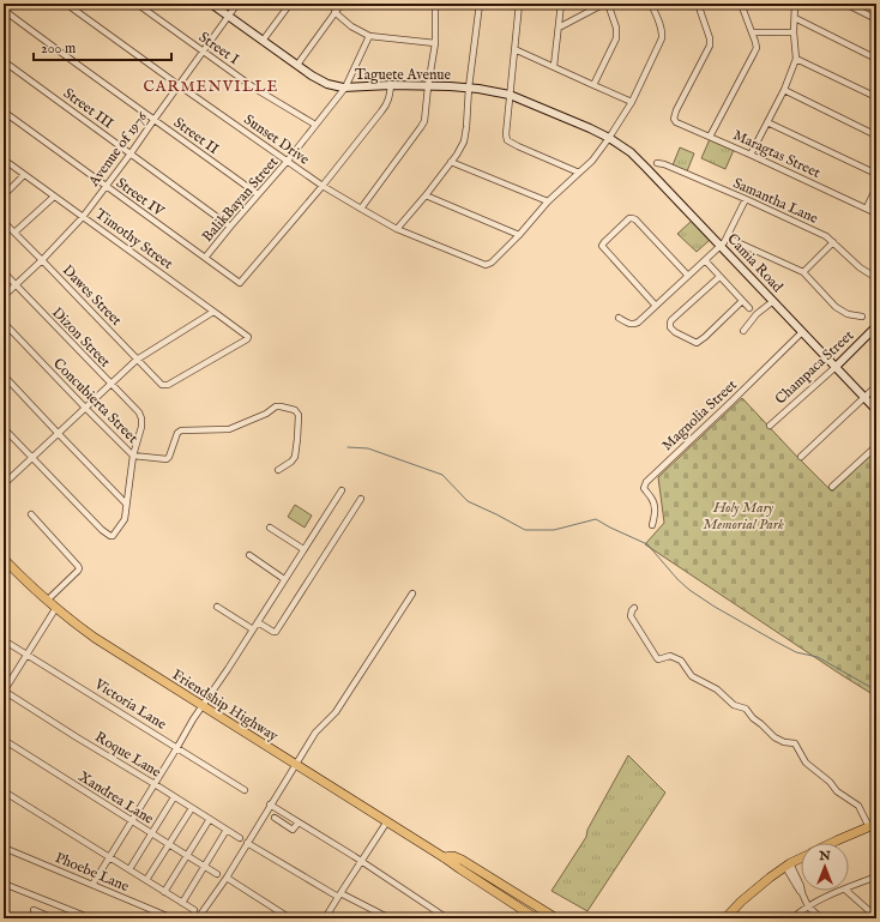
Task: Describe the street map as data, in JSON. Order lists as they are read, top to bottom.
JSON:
{
  "streets": {
    "main road": ["Friendship Highway"],
    "street": [
      "Street I",
      "Taguete Avenue",
      "Street III",
      "Street II",
      "Sunset Drive",
      "Avenue of 1976",
      "Maragtas Street",
      "Street IV",
      "BalikBayan Street",
      "Samantha Lane",
      "Timothy Street",
      "Camia Road",
      "Dawes Street",
      "Dizon Street",
      "Champaca Street",
      "Concubierta Street",
      "Magnolia Street",
      "Victoria Lane",
      "Roque Lane",
      "Xandrea Lane",
      "Phoebe Lane"
    ]
  },
  "crossings": [
    ["Street I", "Avenue of 1976"],
    ["Street I", "BalikBayan Street"],
    ["Taguete Avenue", "Avenue of 1976"],
    ["Taguete Avenue", "BalikBayan Street"],
    ["Taguete Avenue", "Camia Road"],
    ["Street III", "Avenue of 1976"],
    ["Street III", "BalikBayan Street"],
    ["Street II", "Avenue of 1976"],
    ["Street II", "BalikBayan Street"],
    ["Sunset Drive", "Avenue of 1976"],
    ["Sunset Drive", "Street IV"],
    ["Sunset Drive", "BalikBayan Street"],
    ["Avenue of 1976", "Street IV"],
    ["Avenue of 1976", "Timothy Street"],
    ["Avenue of 1976", "Dawes Street"],
    ["Avenue of 1976", "Dizon Street"],
    ["Street IV", "BalikBayan Street"],
    ["Timothy Street", "Dawes Street"],
    ["Camia Road", "Champaca Street"],
    ["Camia Road", "Magnolia Street"],
    ["Dizon Street", "Concubierta Street"]
  ],
  "districts": ["CARMENVILLE"],
  "parks": ["Holy Mary Memorial Park"],
  "scale_bar": "200 m",
  "north": "top"
}
